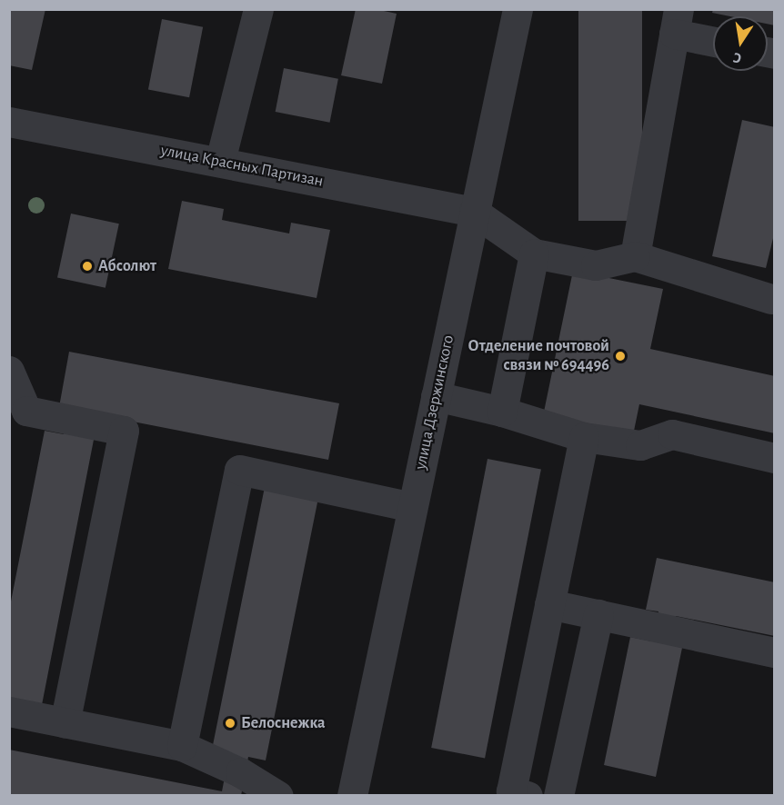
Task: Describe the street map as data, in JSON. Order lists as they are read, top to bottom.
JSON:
{
  "streets": {
    "street": ["улица Красных Партизан", "улица Дзержинского"]
  },
  "crossings": [
    ["улица Красных Партизан", "улица Дзержинского"]
  ],
  "places": ["Абсолют", "Отделение почтовой связи № 694496", "Белоснежка"],
  "north": "bottom"
}
